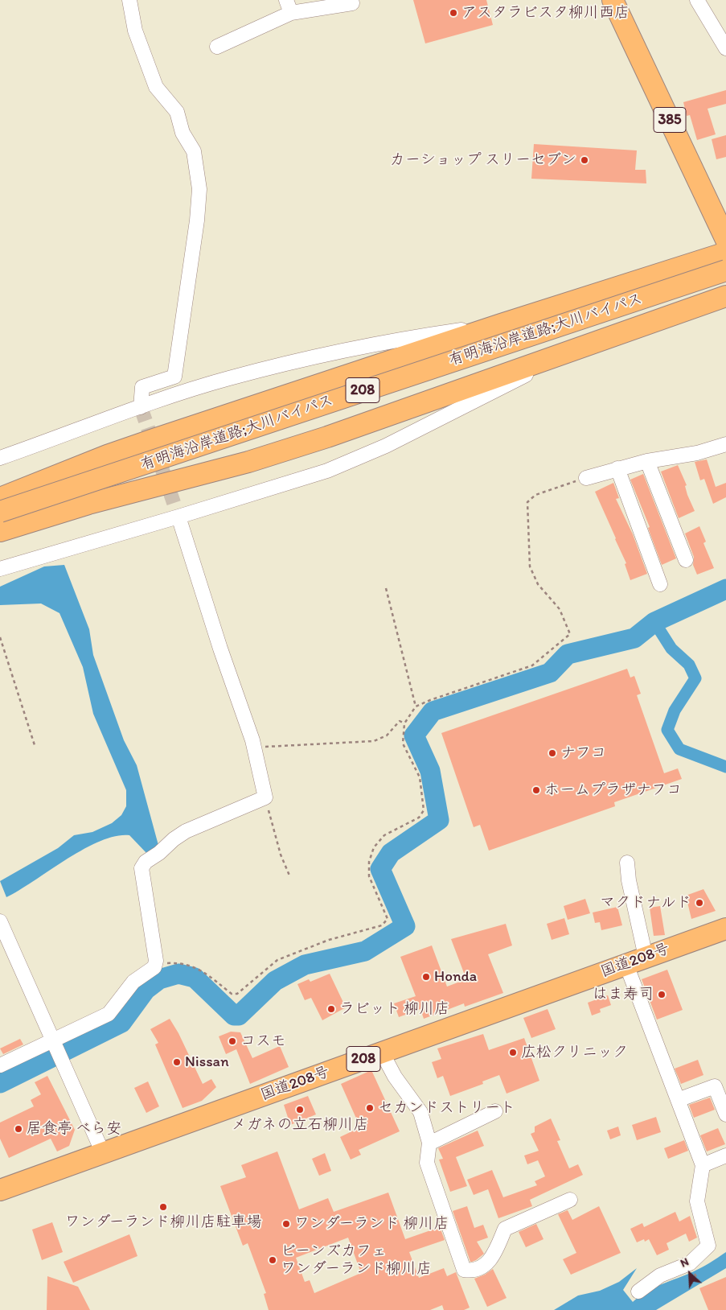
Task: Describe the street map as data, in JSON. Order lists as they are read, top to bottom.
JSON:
{
  "streets": {
    "highway": [
      "385",
      "有明海沿岸道路;大川バイパス",
      "208",
      "国道208号"
    ]
  },
  "places": [
    "アスタラビスタ柳川西店",
    "カーショップ スリーセブン",
    "ナフコ",
    "ホームプラザナフコ",
    "マクドナルド",
    "Honda",
    "はま寿司",
    "ラビット 柳川店",
    "コスモ",
    "広松クリニック",
    "Nissan",
    "セカンドストリート",
    "メガネの立石柳川店",
    "居食亭 べら安",
    "ワンダーランド柳川店駐車場",
    "ワンダーランド 柳川店",
    "ビーンズカフェ ワンダーランド柳川店"
  ],
  "north": "top left"
}
